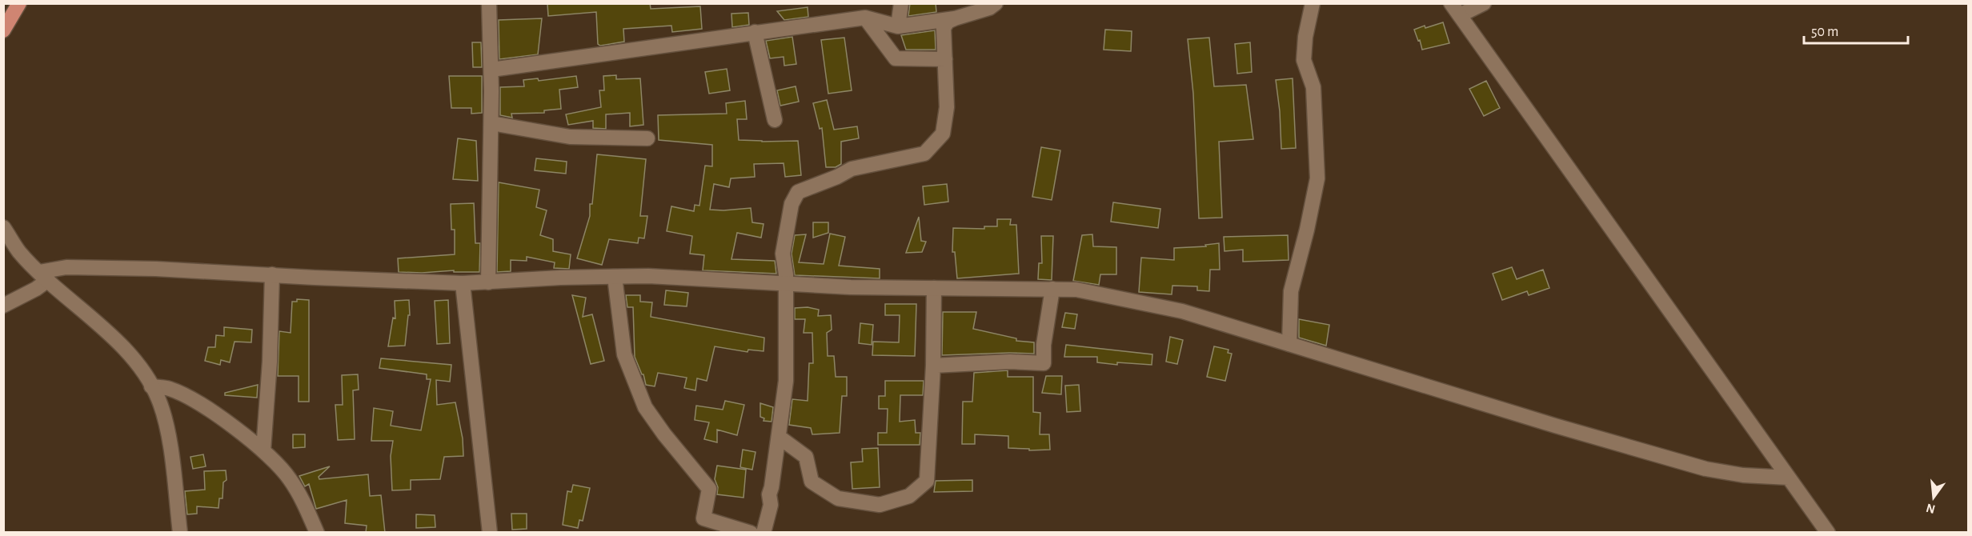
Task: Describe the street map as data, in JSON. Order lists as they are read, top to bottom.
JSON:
{
  "scale_bar": "50 m",
  "north": "bottom"
}
